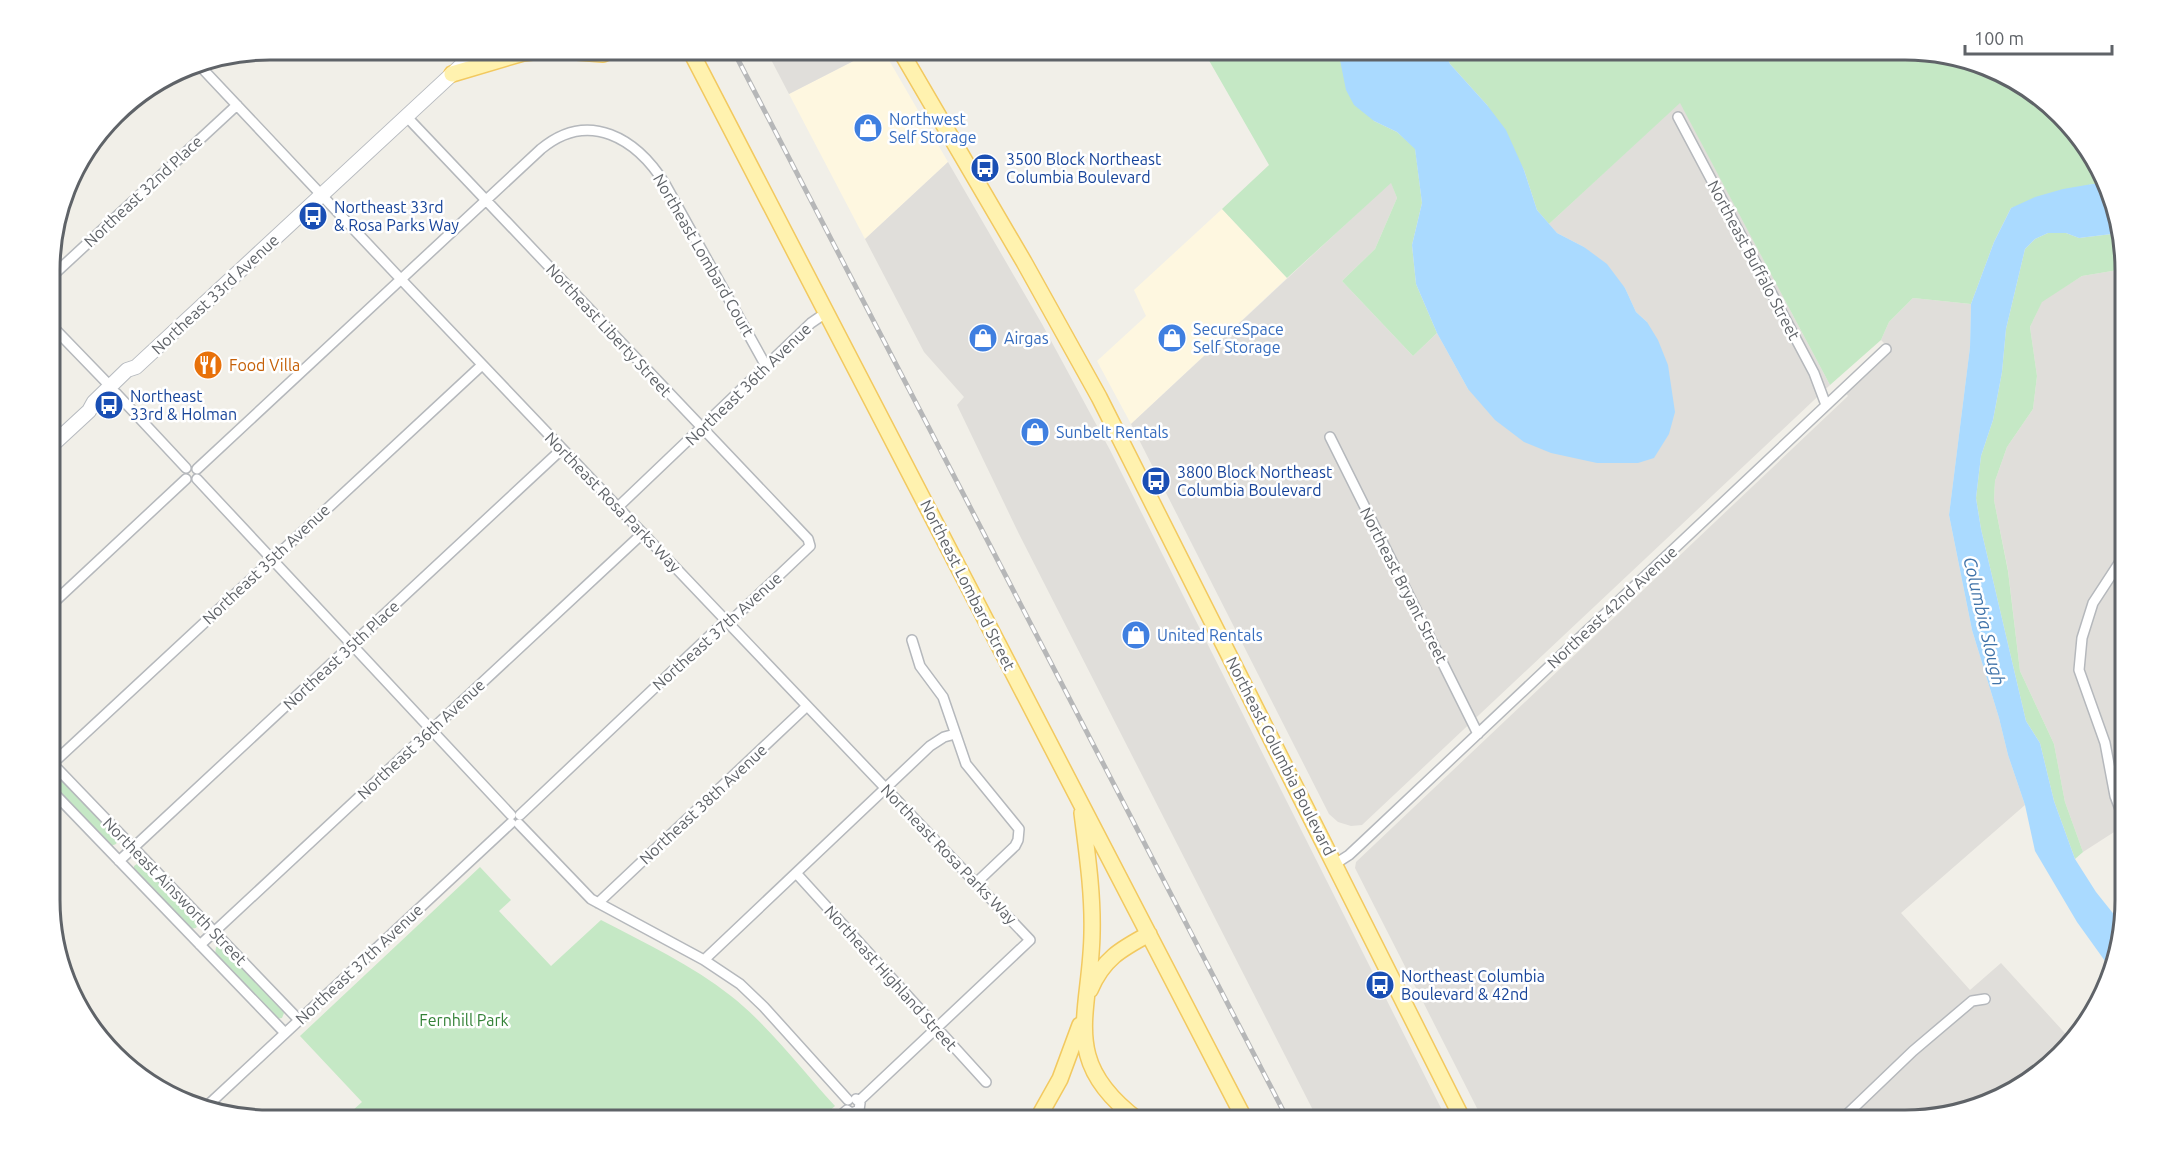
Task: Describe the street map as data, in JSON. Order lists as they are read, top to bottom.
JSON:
{
  "streets": {
    "main road": ["Northeast 33rd Avenue", "Northeast Lombard Street", "Northeast Columbia Boulevard"],
    "street": [
      "Northeast 32nd Place",
      "Northeast Lombard Court",
      "Northeast Buffalo Street",
      "Northeast Liberty Street",
      "Northeast 36th Avenue",
      "Northeast Rosa Parks Way",
      "Northeast 35th Avenue",
      "Northeast Bryant Street",
      "Northeast 42nd Avenue",
      "Northeast 37th Avenue",
      "Northeast 35th Place",
      "Northeast 38th Avenue",
      "Northeast Ainsworth Street",
      "Northeast Highland Street"
    ]
  },
  "crossings": [
    ["Northeast 32nd Place", "Northeast Rosa Parks Way"],
    ["Northeast Lombard Court", "Northeast Liberty Street"],
    ["Northeast Lombard Court", "Northeast 36th Avenue"],
    ["Northeast Lombard Court", "Northeast Rosa Parks Way"],
    ["Northeast Buffalo Street", "Northeast 42nd Avenue"],
    ["Northeast 33rd Avenue", "Northeast Liberty Street"],
    ["Northeast 33rd Avenue", "Northeast Rosa Parks Way"],
    ["Northeast Liberty Street", "Northeast 36th Avenue"],
    ["Northeast Liberty Street", "Northeast 37th Avenue"],
    ["Northeast 36th Avenue", "Northeast Rosa Parks Way"],
    ["Northeast 36th Avenue", "Northeast Lombard Street"],
    ["Northeast 36th Avenue", "Northeast Ainsworth Street"],
    ["Northeast Rosa Parks Way", "Northeast 35th Avenue"],
    ["Northeast Rosa Parks Way", "Northeast 37th Avenue"],
    ["Northeast Rosa Parks Way", "Northeast 35th Place"],
    ["Northeast Rosa Parks Way", "Northeast 38th Avenue"],
    ["Northeast Rosa Parks Way", "Northeast Highland Street"],
    ["Northeast Bryant Street", "Northeast 42nd Avenue"],
    ["Northeast 42nd Avenue", "Northeast Columbia Boulevard"],
    ["Northeast 37th Avenue", "Northeast Ainsworth Street"],
    ["Northeast 35th Place", "Northeast Ainsworth Street"]
  ],
  "water": ["Columbia Slough"],
  "parks": ["Fernhill Park"],
  "places": {
    "shop": [
      "Northwest Self Storage",
      "Airgas",
      "SecureSpace Self Storage",
      "Sunbelt Rentals",
      "United Rentals"
    ],
    "bus stop": [
      "3500 Block Northeast Columbia Boulevard",
      "Northeast 33rd & Rosa Parks Way",
      "Northeast 33rd & Holman",
      "3800 Block Northeast Columbia Boulevard",
      "Northeast Columbia Boulevard & 42nd"
    ],
    "restaurant": ["Food Villa"]
  },
  "scale_bar": "100 m"
}
